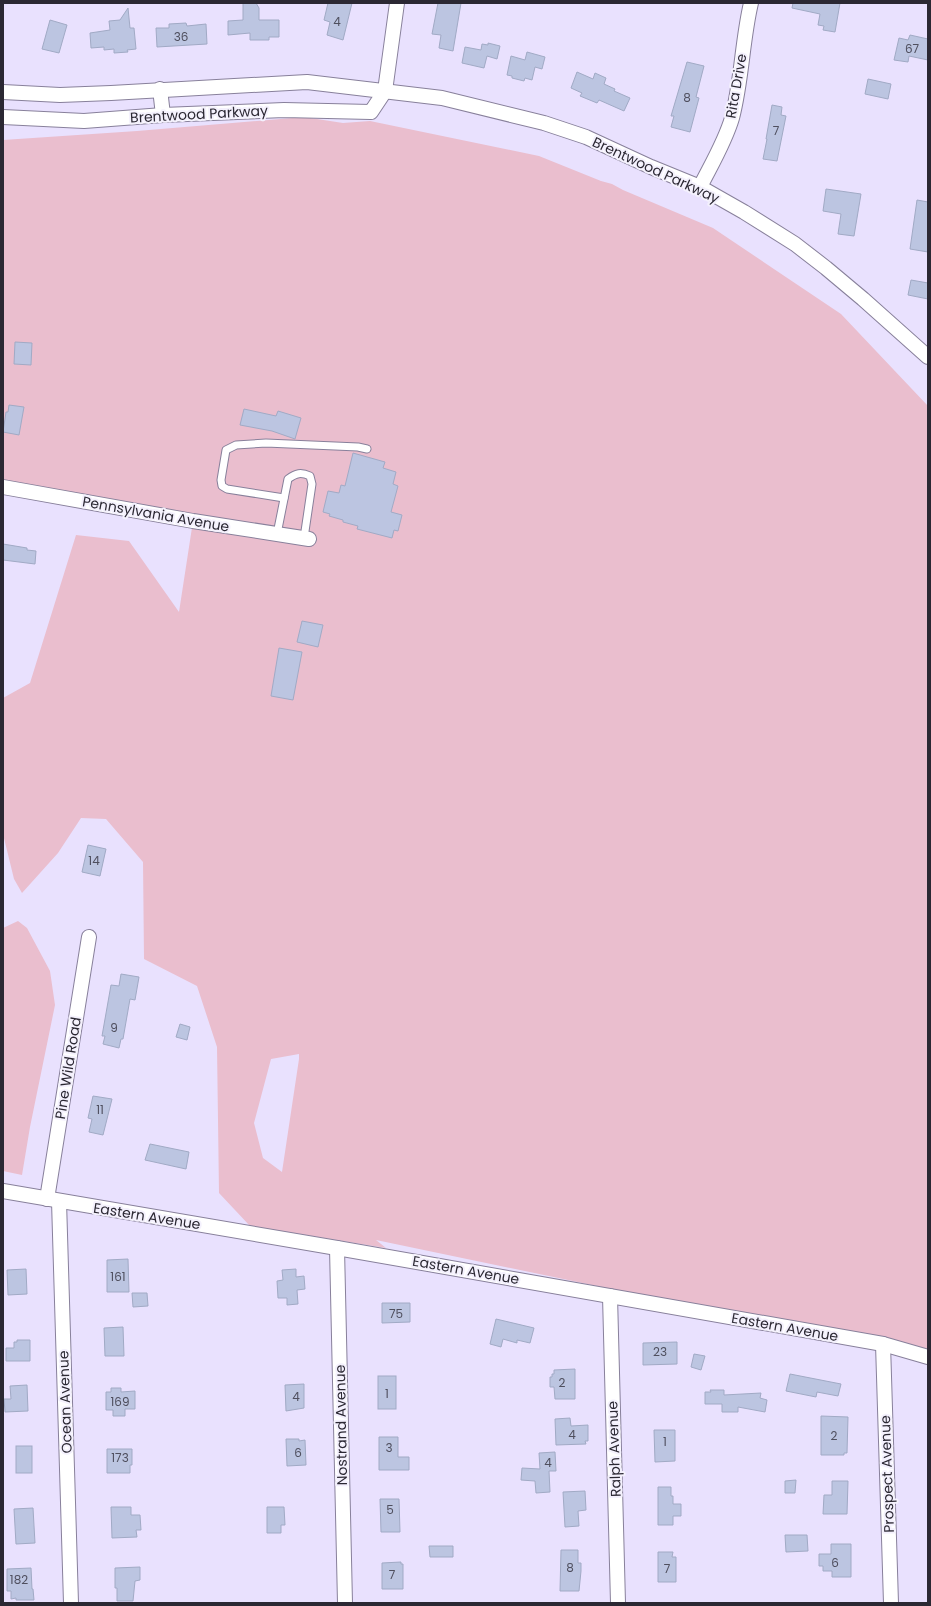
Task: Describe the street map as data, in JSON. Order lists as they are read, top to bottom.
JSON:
{
  "streets": {
    "street": [
      "Rita Drive",
      "Brentwood Parkway",
      "Pennsylvania Avenue",
      "Pine Wild Road",
      "Eastern Avenue",
      "Ocean Avenue",
      "Nostrand Avenue",
      "Ralph Avenue",
      "Prospect Avenue"
    ]
  },
  "crossings": [
    ["Rita Drive", "Brentwood Parkway"],
    ["Pine Wild Road", "Eastern Avenue"],
    ["Pine Wild Road", "Ocean Avenue"],
    ["Eastern Avenue", "Ocean Avenue"],
    ["Eastern Avenue", "Nostrand Avenue"],
    ["Eastern Avenue", "Ralph Avenue"],
    ["Eastern Avenue", "Prospect Avenue"]
  ],
  "house_numbers": [
    "4",
    "36",
    "67",
    "8",
    "7",
    "14",
    "9",
    "11",
    "161",
    "75",
    "23",
    "2",
    "1",
    "4",
    "169",
    "4",
    "2",
    "1",
    "3",
    "6",
    "173",
    "4",
    "5",
    "6",
    "8",
    "7",
    "7",
    "182"
  ]
}
